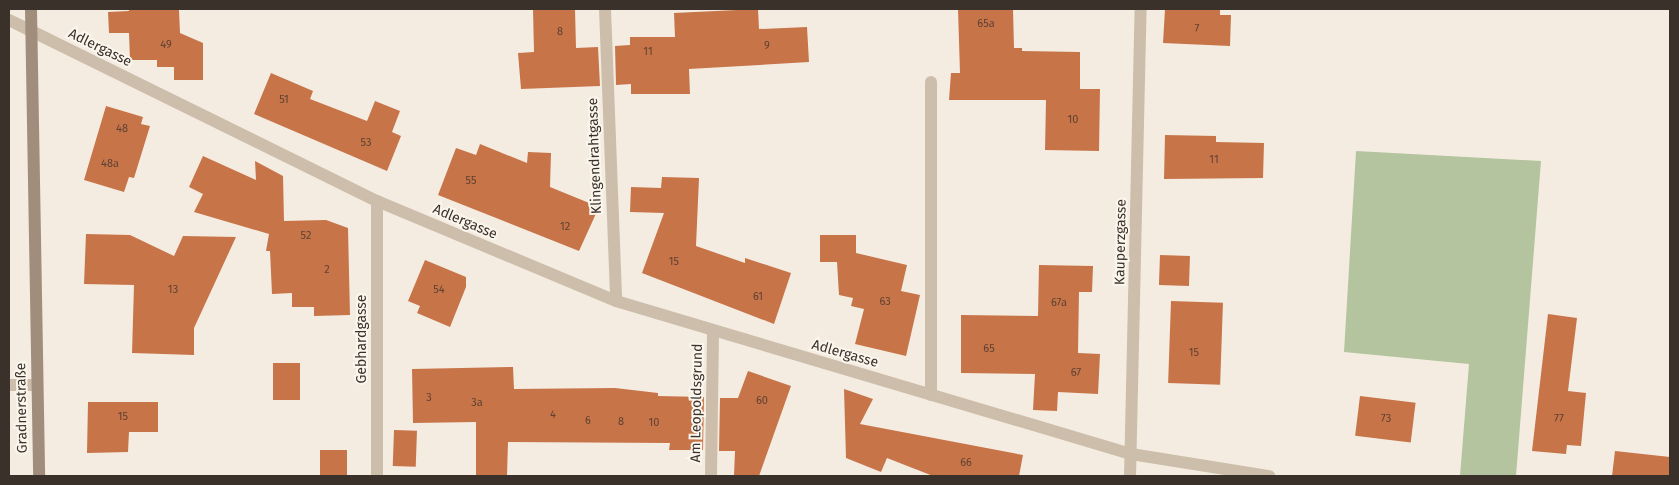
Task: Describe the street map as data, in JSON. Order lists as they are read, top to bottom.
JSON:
{
  "streets": {
    "main road": ["Gradnerstraße"],
    "street": [
      "Adlergasse",
      "Klingendrahtgasse",
      "Kauperzgasse",
      "Gebhardgasse",
      "Am Leopoldsgrund"
    ]
  },
  "crossings": [
    ["Adlergasse", "Klingendrahtgasse"],
    ["Adlergasse", "Kauperzgasse"],
    ["Adlergasse", "Gebhardgasse"],
    ["Adlergasse", "Am Leopoldsgrund"],
    ["Adlergasse", "Gradnerstraße"]
  ],
  "house_numbers": [
    "65a",
    "7",
    "8",
    "49",
    "9",
    "11",
    "51",
    "10",
    "48",
    "53",
    "11",
    "48a",
    "55",
    "12",
    "52",
    "15",
    "2",
    "13",
    "54",
    "61",
    "63",
    "67a",
    "65",
    "15",
    "67",
    "3",
    "60",
    "3a",
    "4",
    "15",
    "73",
    "77",
    "6",
    "8",
    "10",
    "66"
  ]
}
